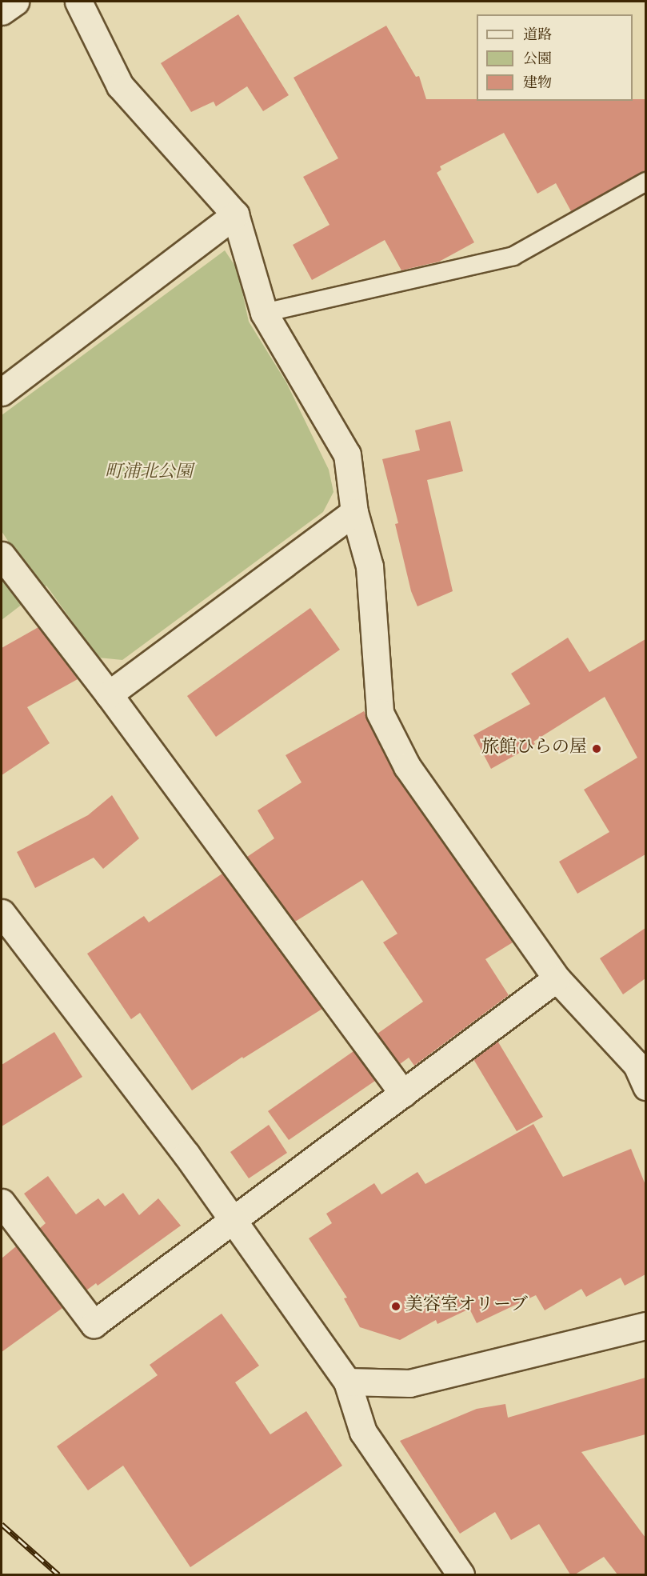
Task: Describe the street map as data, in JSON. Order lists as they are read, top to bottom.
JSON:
{
  "parks": ["町浦北公園"],
  "places": ["旅館ひらの屋", "美容室オリーブ"],
  "legend": ["道路", "公園", "建物"]
}
